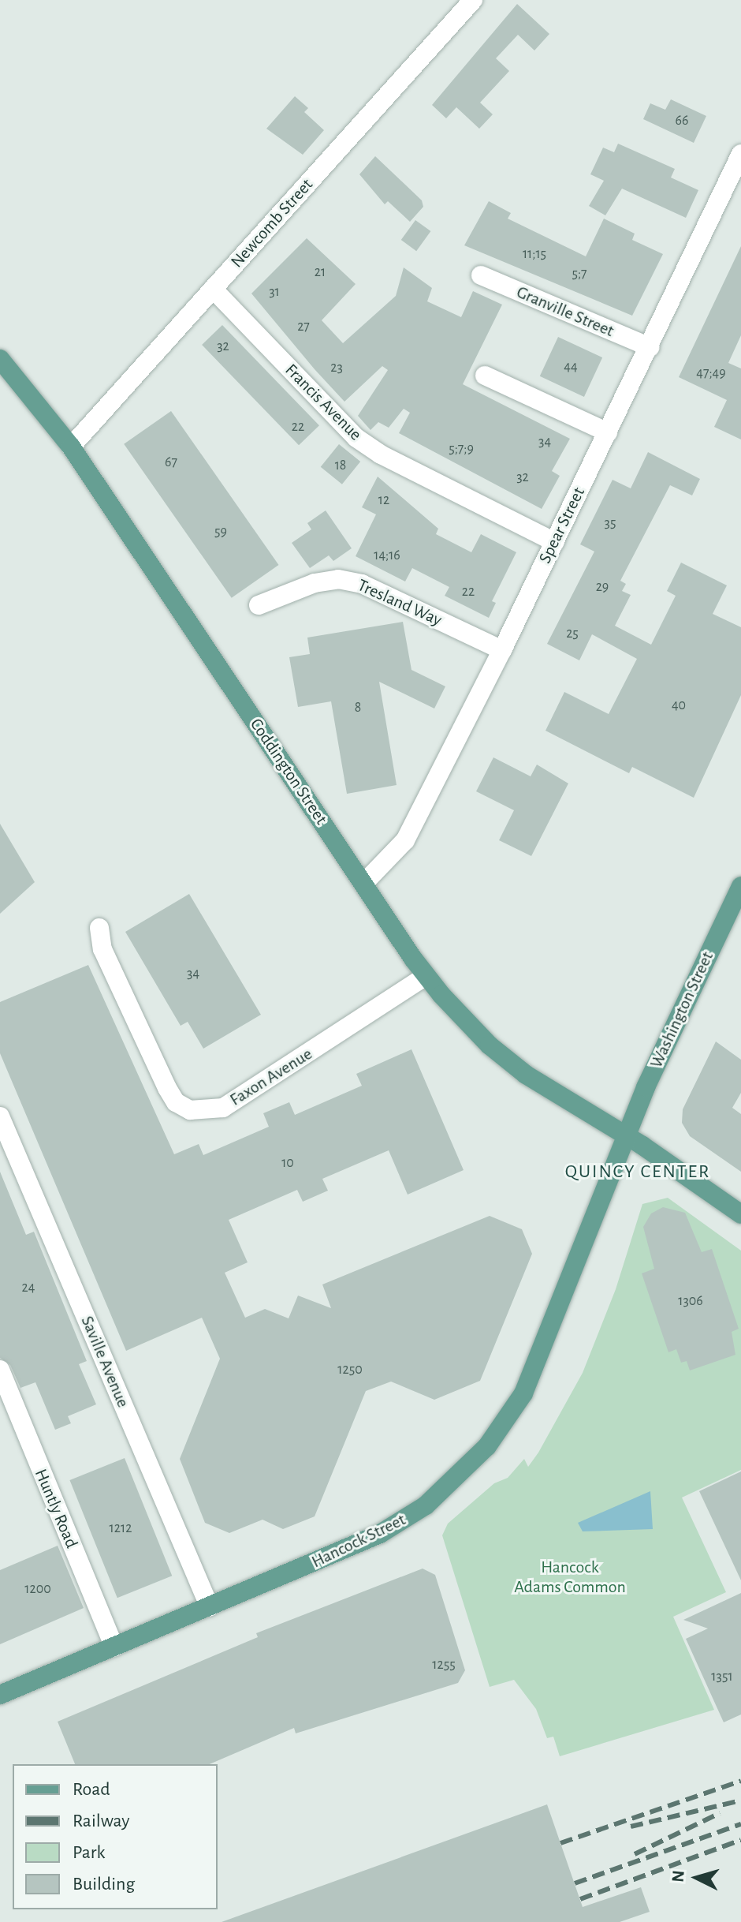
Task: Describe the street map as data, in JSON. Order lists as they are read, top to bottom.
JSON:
{
  "streets": {
    "main road": ["Coddington Street", "Washington Street", "Hancock Street"],
    "street": [
      "Newcomb Street",
      "Granville Street",
      "Francis Avenue",
      "Spear Street",
      "Tresland Way",
      "Faxon Avenue",
      "Saville Avenue",
      "Huntly Road"
    ]
  },
  "crossings": [
    ["Newcomb Street", "Francis Avenue"],
    ["Newcomb Street", "Coddington Street"],
    ["Granville Street", "Spear Street"],
    ["Francis Avenue", "Spear Street"],
    ["Spear Street", "Tresland Way"],
    ["Spear Street", "Coddington Street"],
    ["Coddington Street", "Washington Street"],
    ["Coddington Street", "Faxon Avenue"],
    ["Coddington Street", "Hancock Street"],
    ["Washington Street", "Hancock Street"],
    ["Saville Avenue", "Hancock Street"],
    ["Huntly Road", "Hancock Street"]
  ],
  "districts": ["QUINCY CENTER"],
  "parks": ["Hancock Adams Common"],
  "house_numbers": [
    "66",
    "11;15",
    "21",
    "5;7",
    "31",
    "27",
    "32",
    "44",
    "23",
    "47;49",
    "22",
    "34",
    "5;7;9",
    "67",
    "18",
    "32",
    "12",
    "35",
    "59",
    "14;16",
    "29",
    "22",
    "25",
    "40",
    "8",
    "34",
    "10",
    "24",
    "1306",
    "1250",
    "1212",
    "1200",
    "1255",
    "1351"
  ],
  "legend": [
    "Road",
    "Railway",
    "Park",
    "Building"
  ],
  "north": "left"
}
